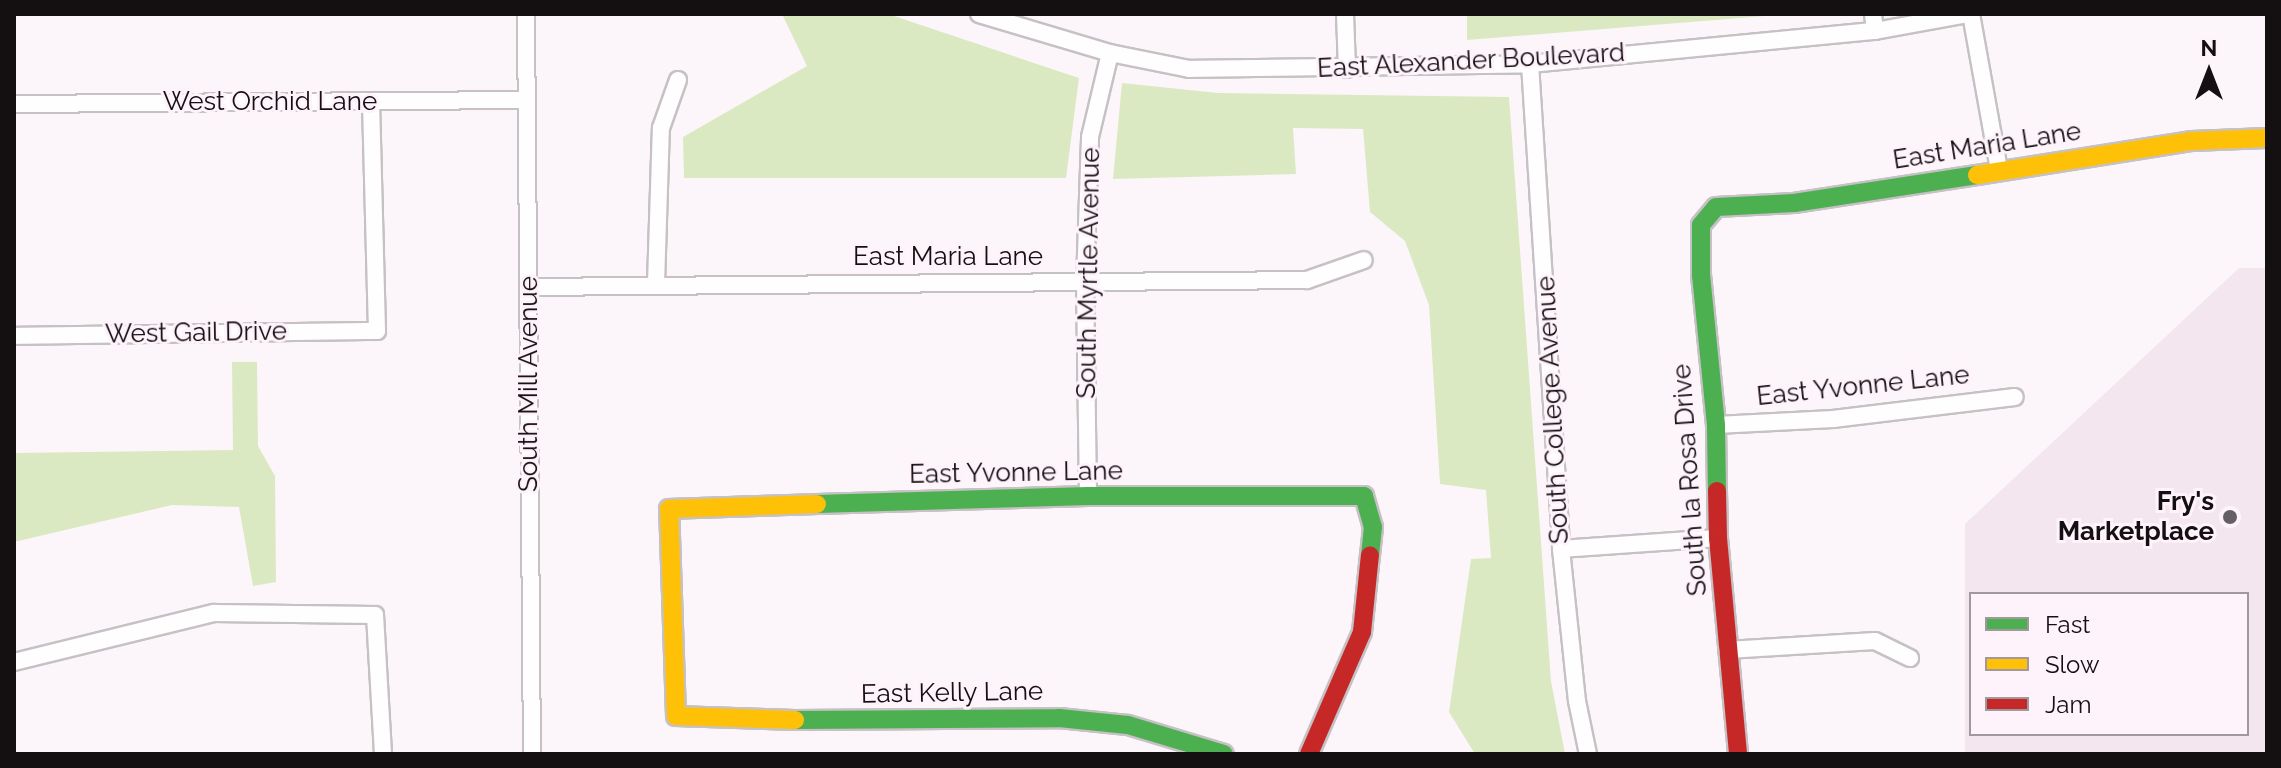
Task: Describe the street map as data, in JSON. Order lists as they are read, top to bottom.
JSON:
{
  "streets": {
    "street": [
      "East Alexander Boulevard",
      "West Orchid Lane",
      "East Maria Lane",
      "South Myrtle Avenue",
      "West Gail Drive",
      "South Mill Avenue",
      "East Yvonne Lane",
      "South College Avenue",
      "South la Rosa Drive",
      "East Kelly Lane"
    ]
  },
  "crossings": [
    ["East Alexander Boulevard", "South Myrtle Avenue"],
    ["East Alexander Boulevard", "South College Avenue"],
    ["West Orchid Lane", "West Gail Drive"],
    ["West Orchid Lane", "South Mill Avenue"],
    ["East Maria Lane", "South Myrtle Avenue"],
    ["East Maria Lane", "South Mill Avenue"],
    ["East Maria Lane", "South la Rosa Drive"],
    ["South Myrtle Avenue", "East Yvonne Lane"],
    ["East Yvonne Lane", "South la Rosa Drive"],
    ["East Yvonne Lane", "East Kelly Lane"]
  ],
  "places": ["Fry's Marketplace"],
  "legend": ["Fast", "Slow", "Jam"],
  "north": "top"
}
